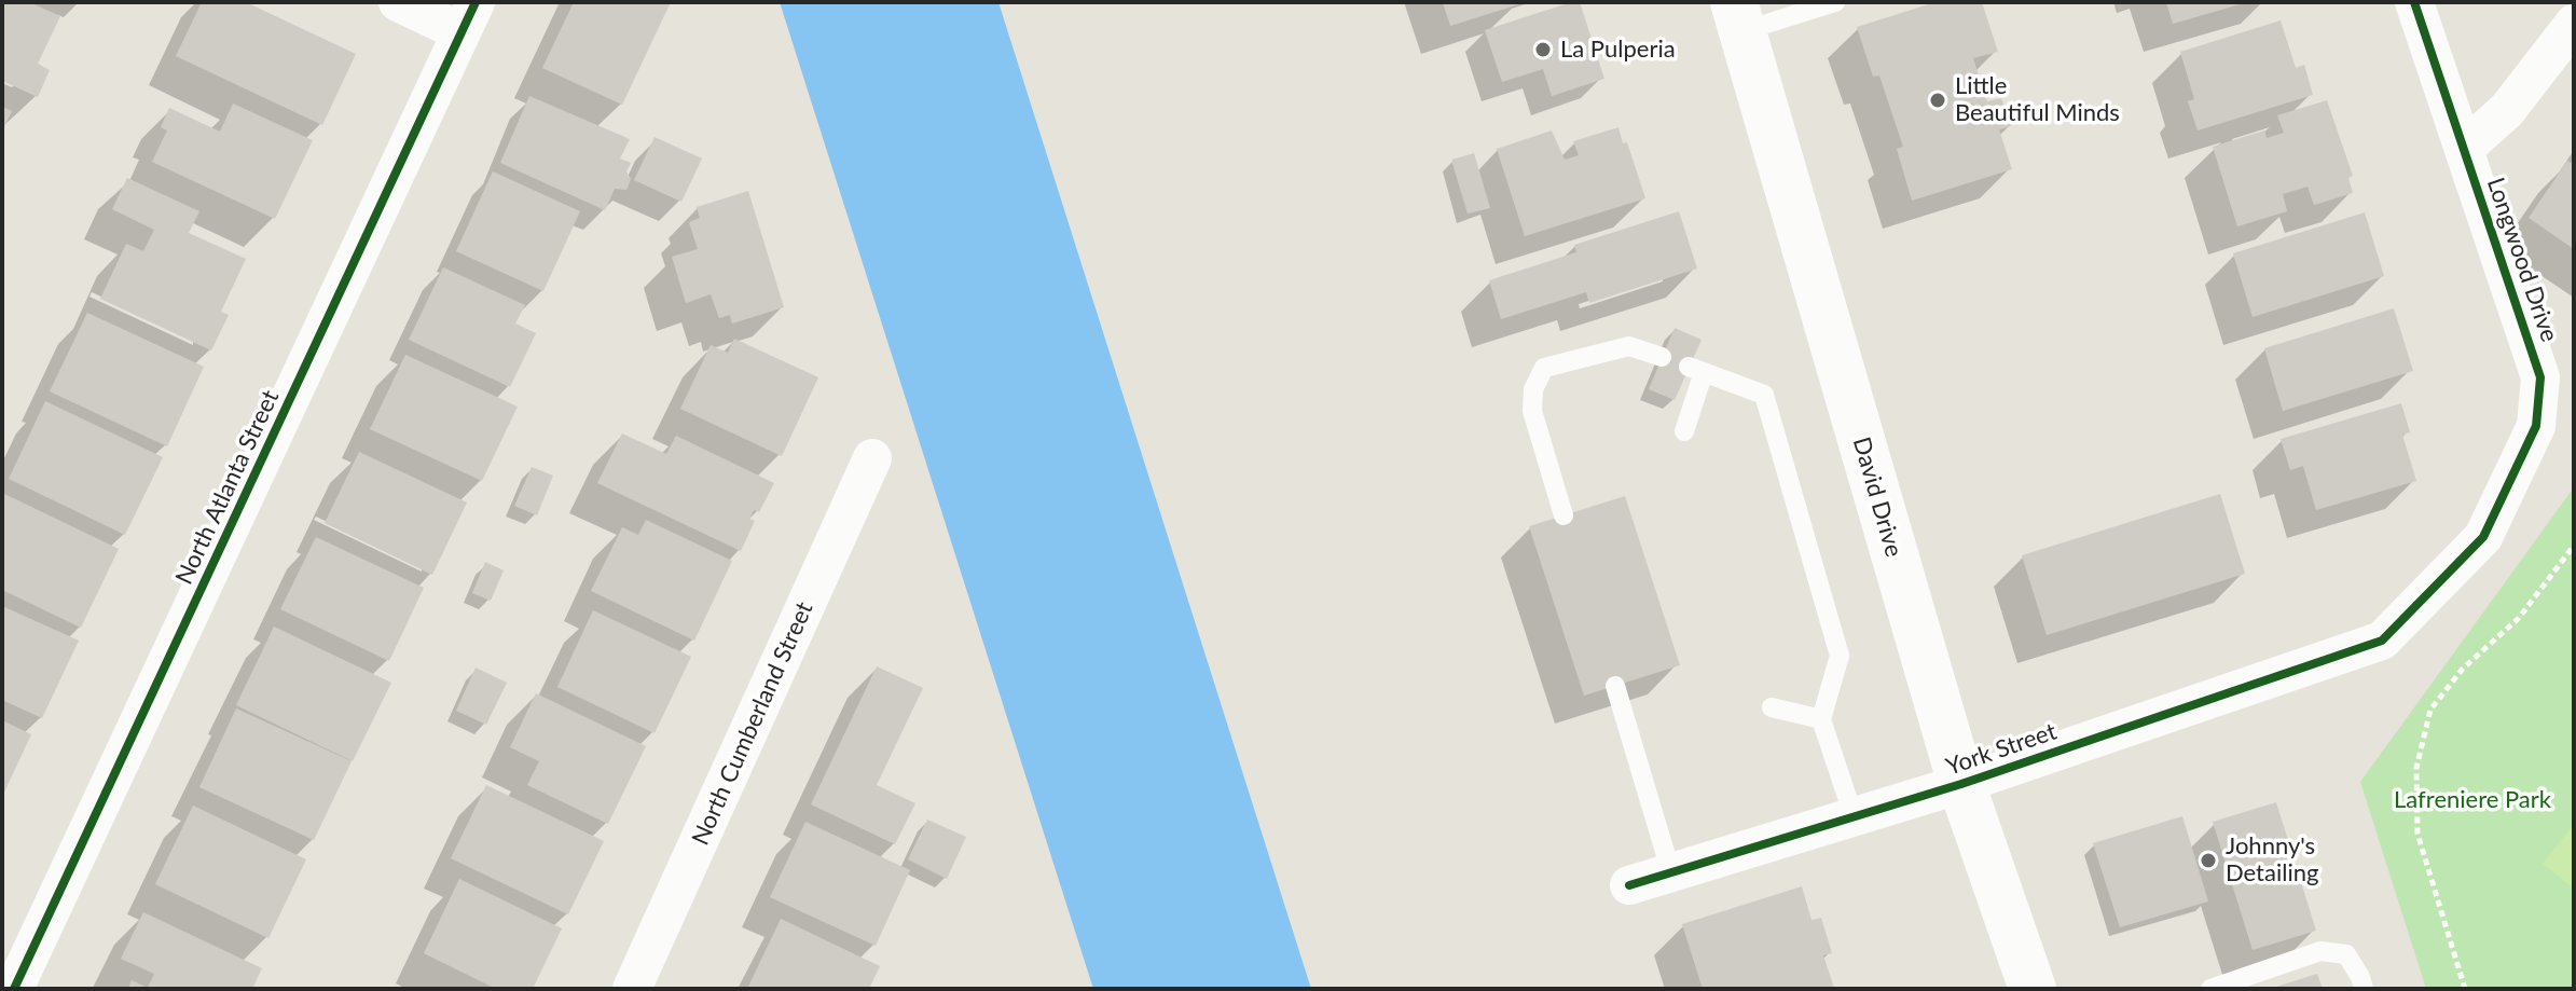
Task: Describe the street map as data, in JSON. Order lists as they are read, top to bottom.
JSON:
{
  "streets": {
    "main road": ["David Drive"],
    "street": [
      "Longwood Drive",
      "North Atlanta Street",
      "North Cumberland Street",
      "York Street"
    ]
  },
  "crossings": [
    ["Longwood Drive", "York Street"],
    ["David Drive", "York Street"]
  ],
  "parks": ["Lafreniere Park"],
  "places": ["La Pulperia", "Little Beautiful Minds", "Johnny's Detailing"]
}
